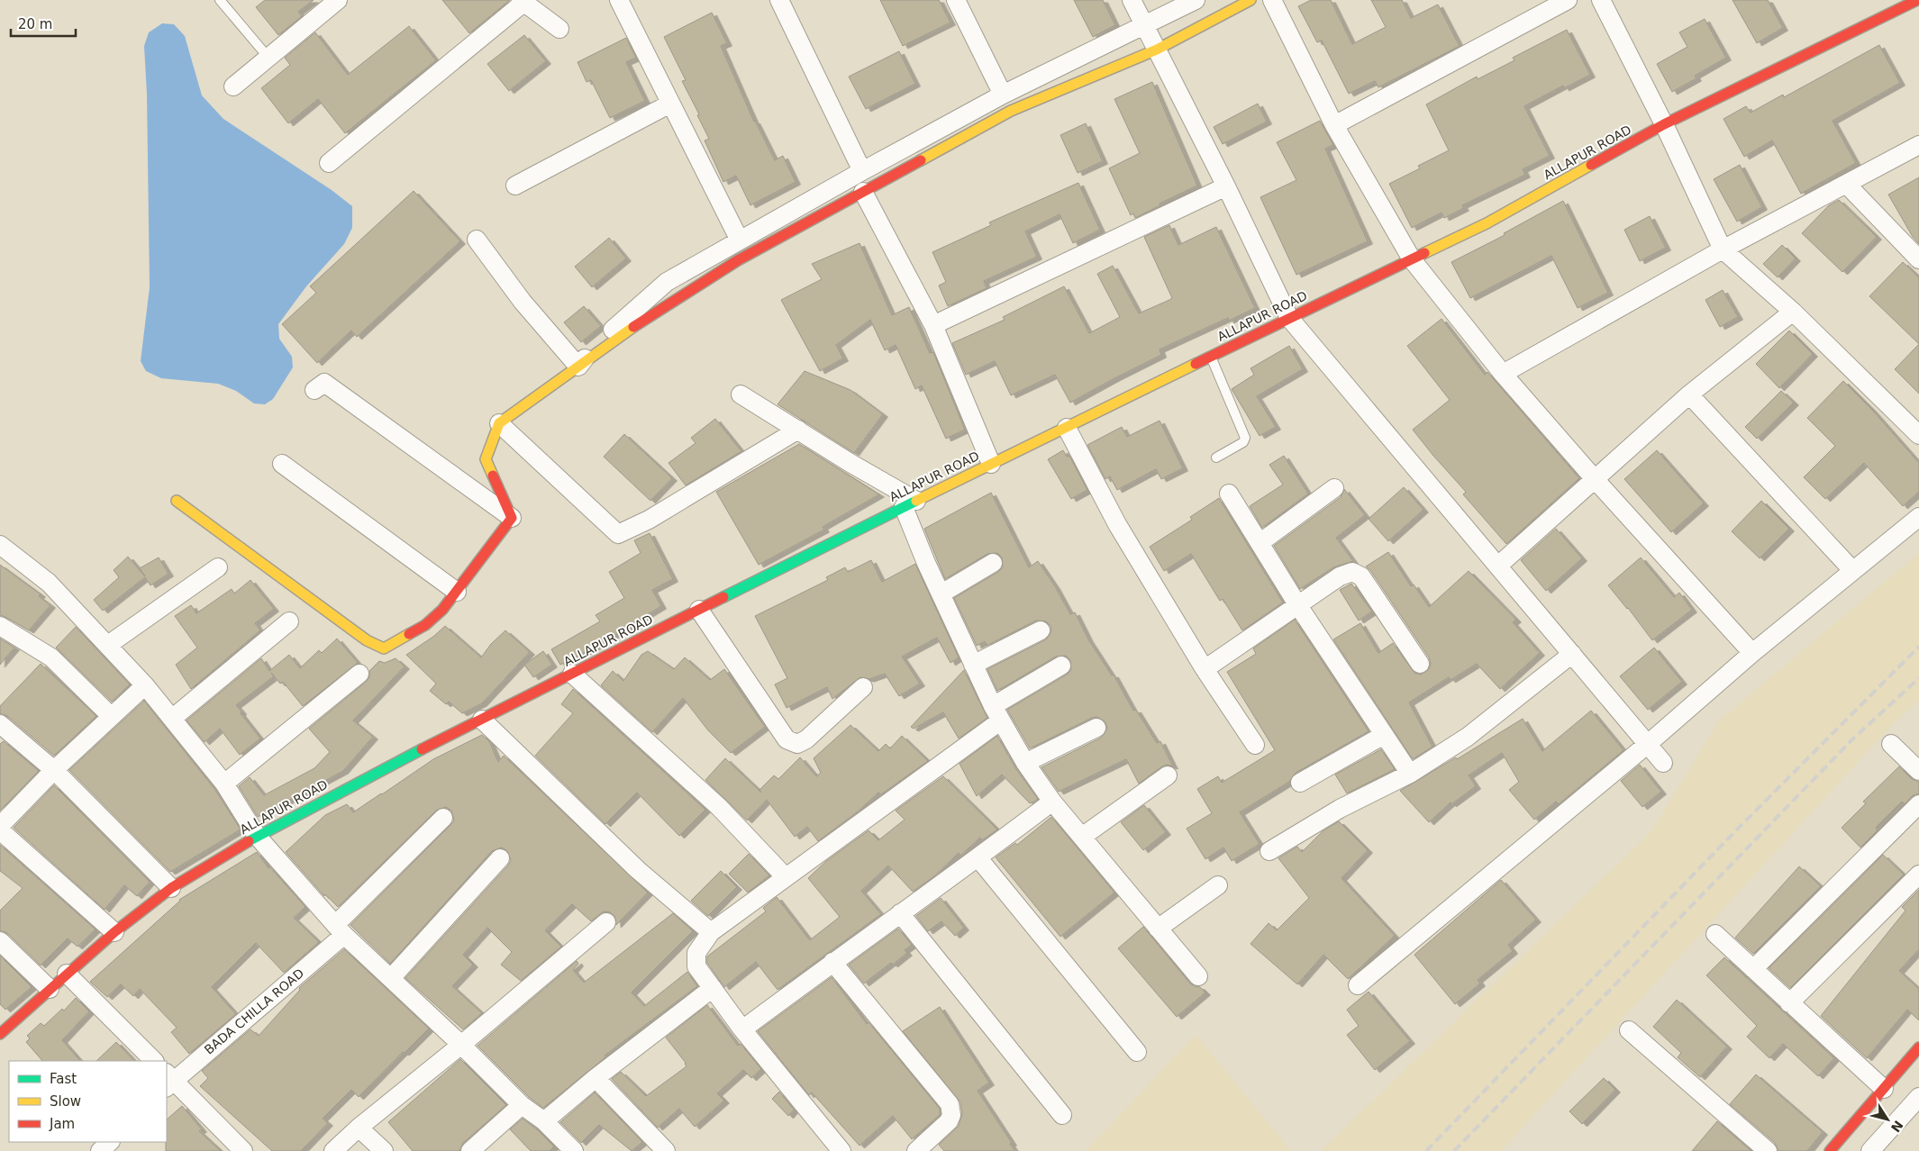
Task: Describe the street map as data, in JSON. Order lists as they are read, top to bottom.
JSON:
{
  "streets": {
    "main road": ["ALLAPUR ROAD"],
    "street": ["BADA CHILLA ROAD"]
  },
  "legend": ["Fast", "Slow", "Jam"],
  "scale_bar": "20 m",
  "north": "bottom right"
}
